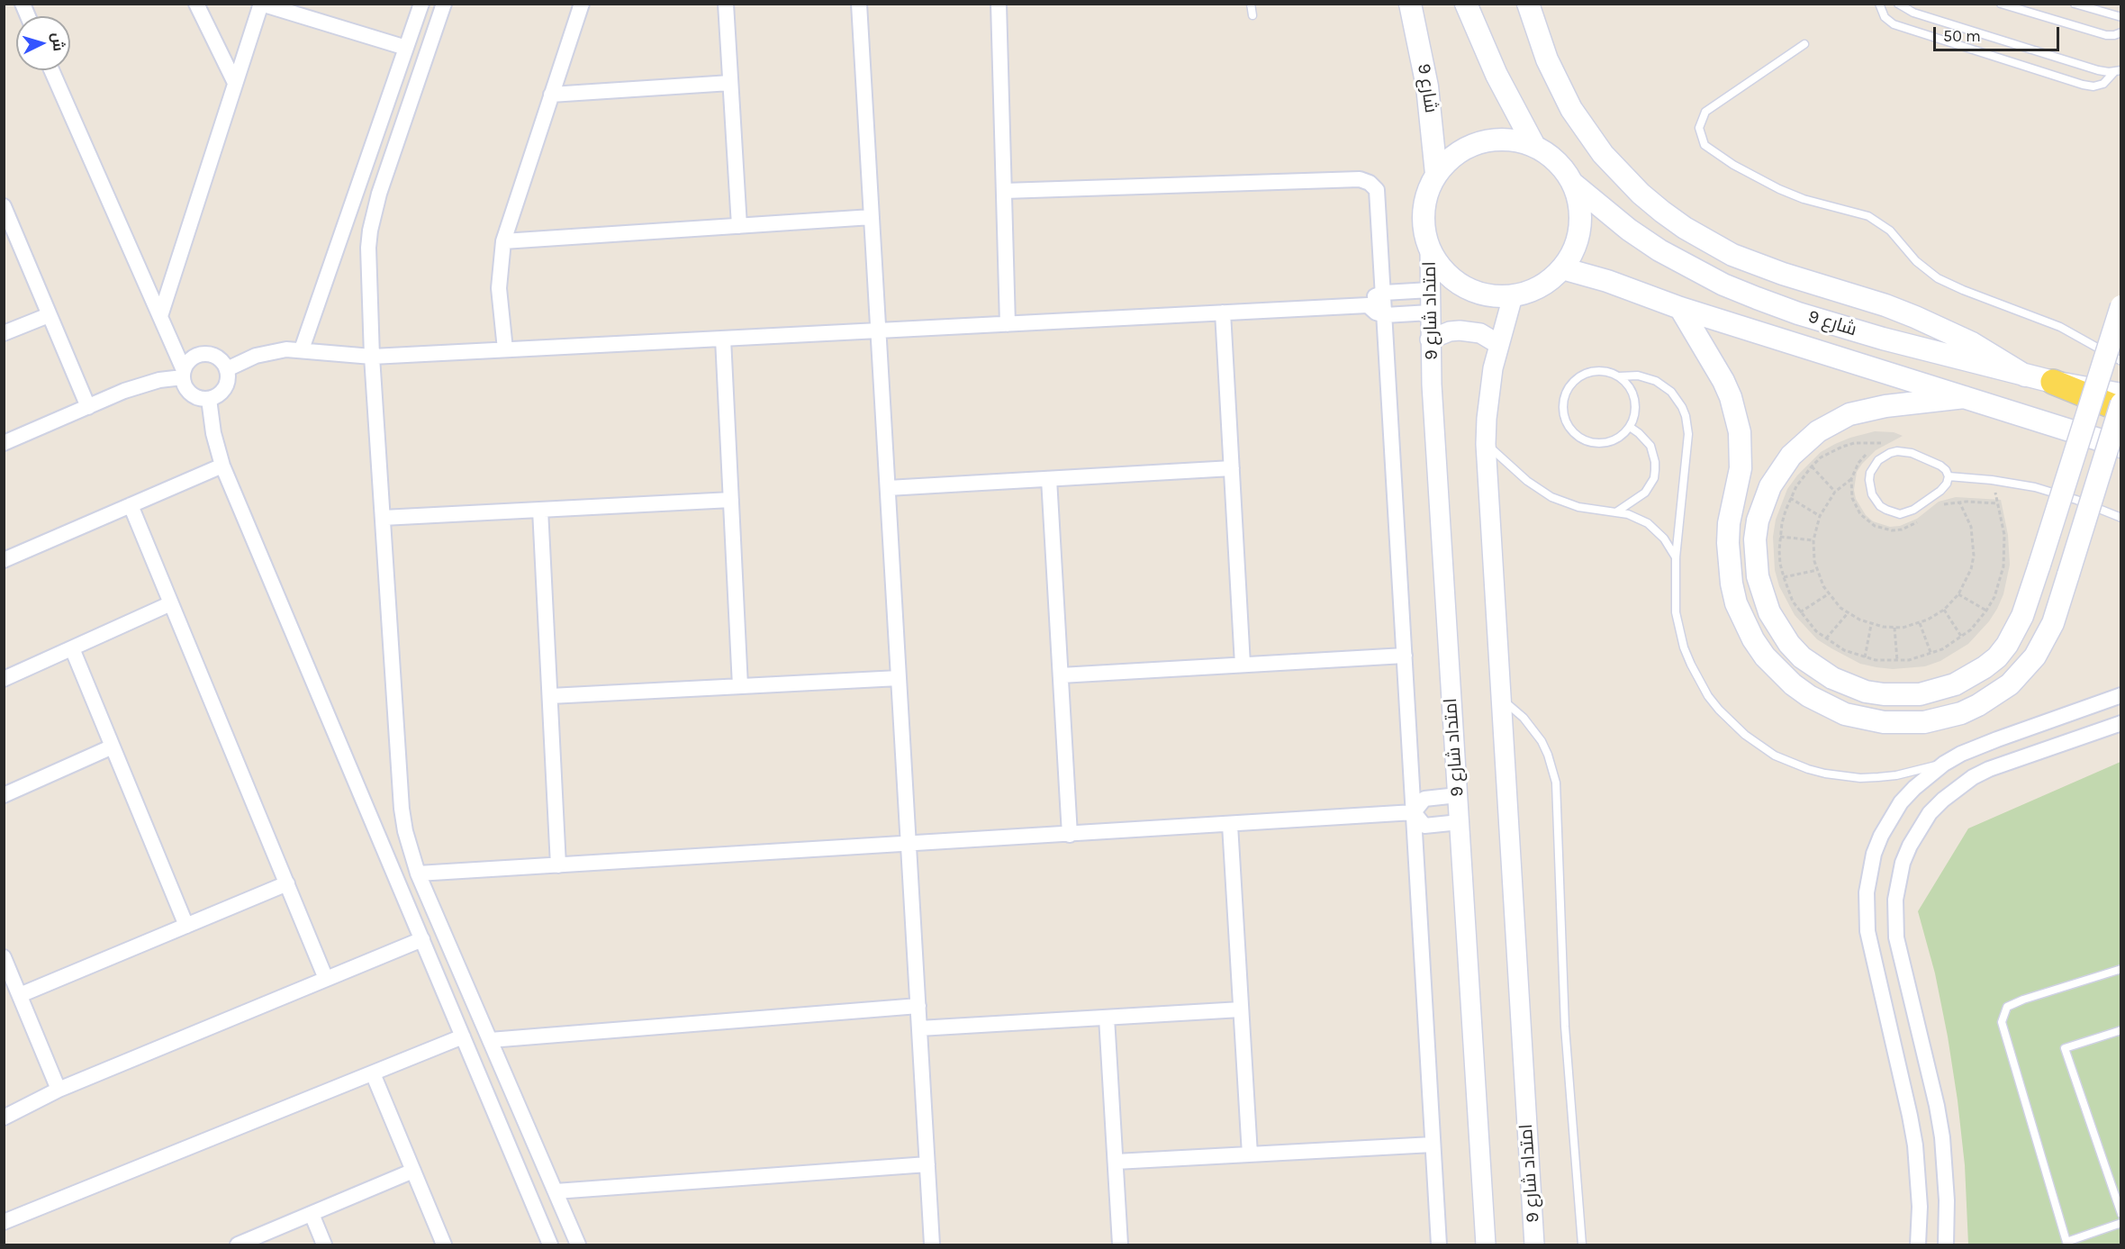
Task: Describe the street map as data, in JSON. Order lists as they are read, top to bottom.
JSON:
{
  "streets": {
    "main road": ["شارع 9"],
    "street": ["امتداد شارع 9"]
  },
  "crossings": [
    ["شارع 9", "امتداد شارع 9"]
  ],
  "scale_bar": "50 m",
  "north": "right"
}
